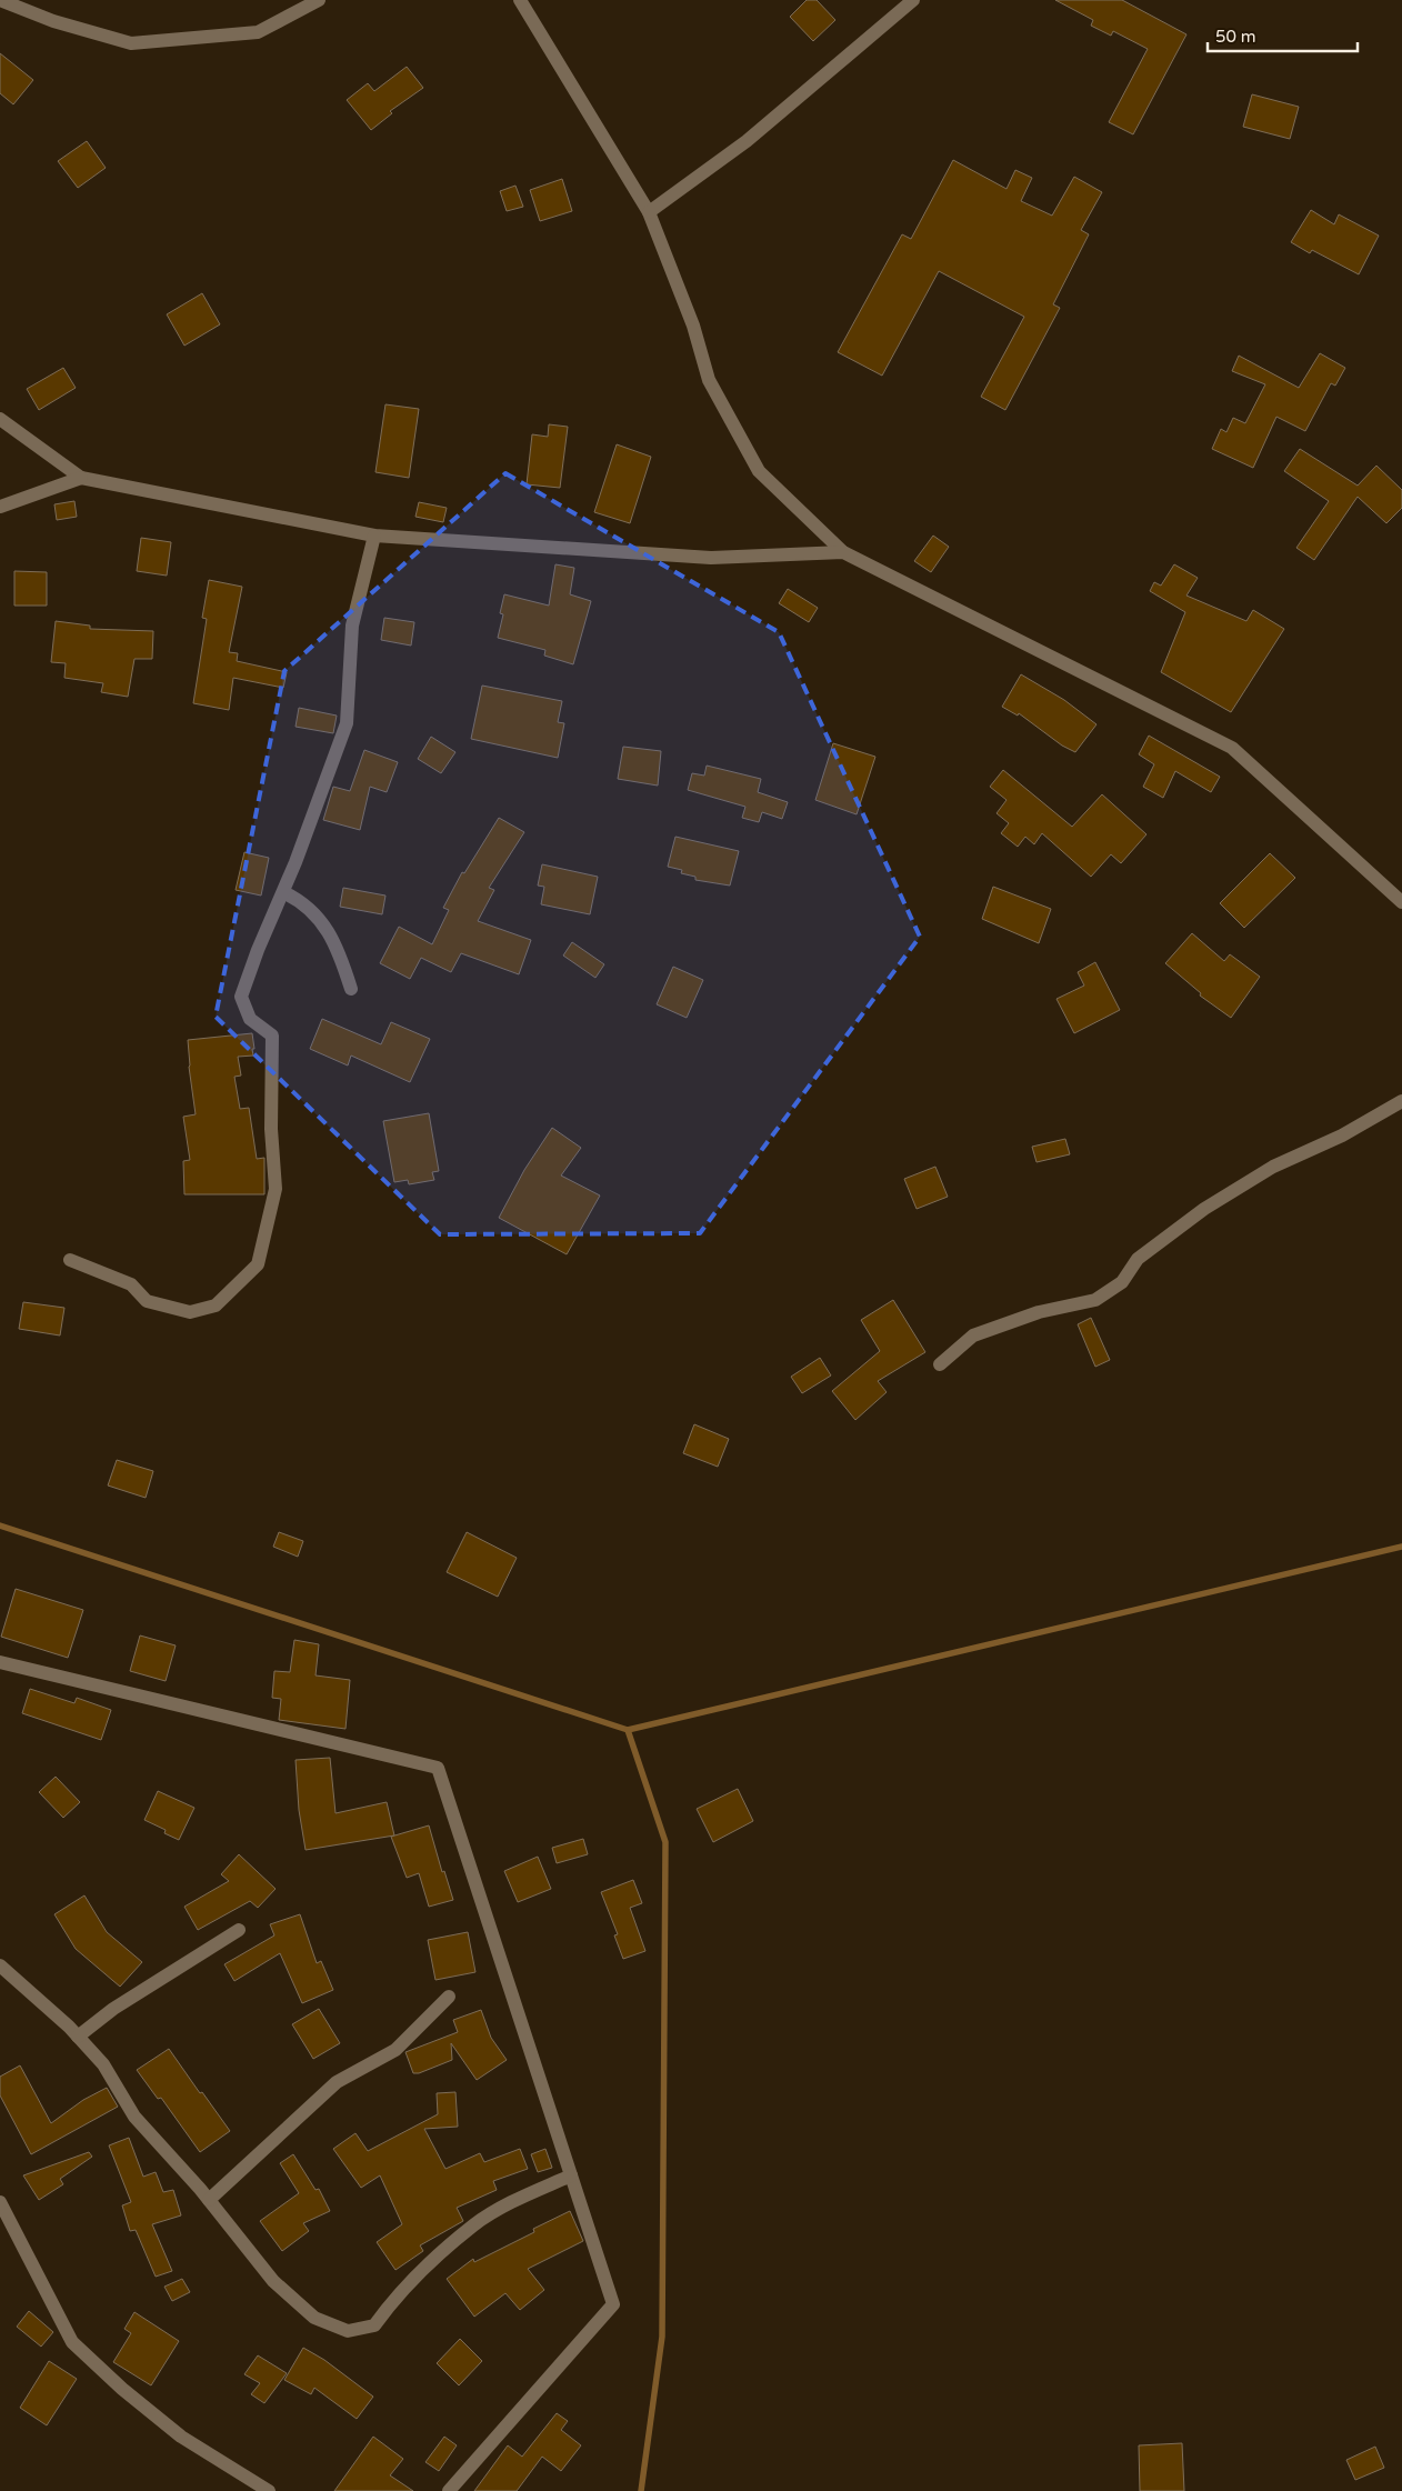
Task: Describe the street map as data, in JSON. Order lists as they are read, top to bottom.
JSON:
{
  "scale_bar": "50 m"
}
